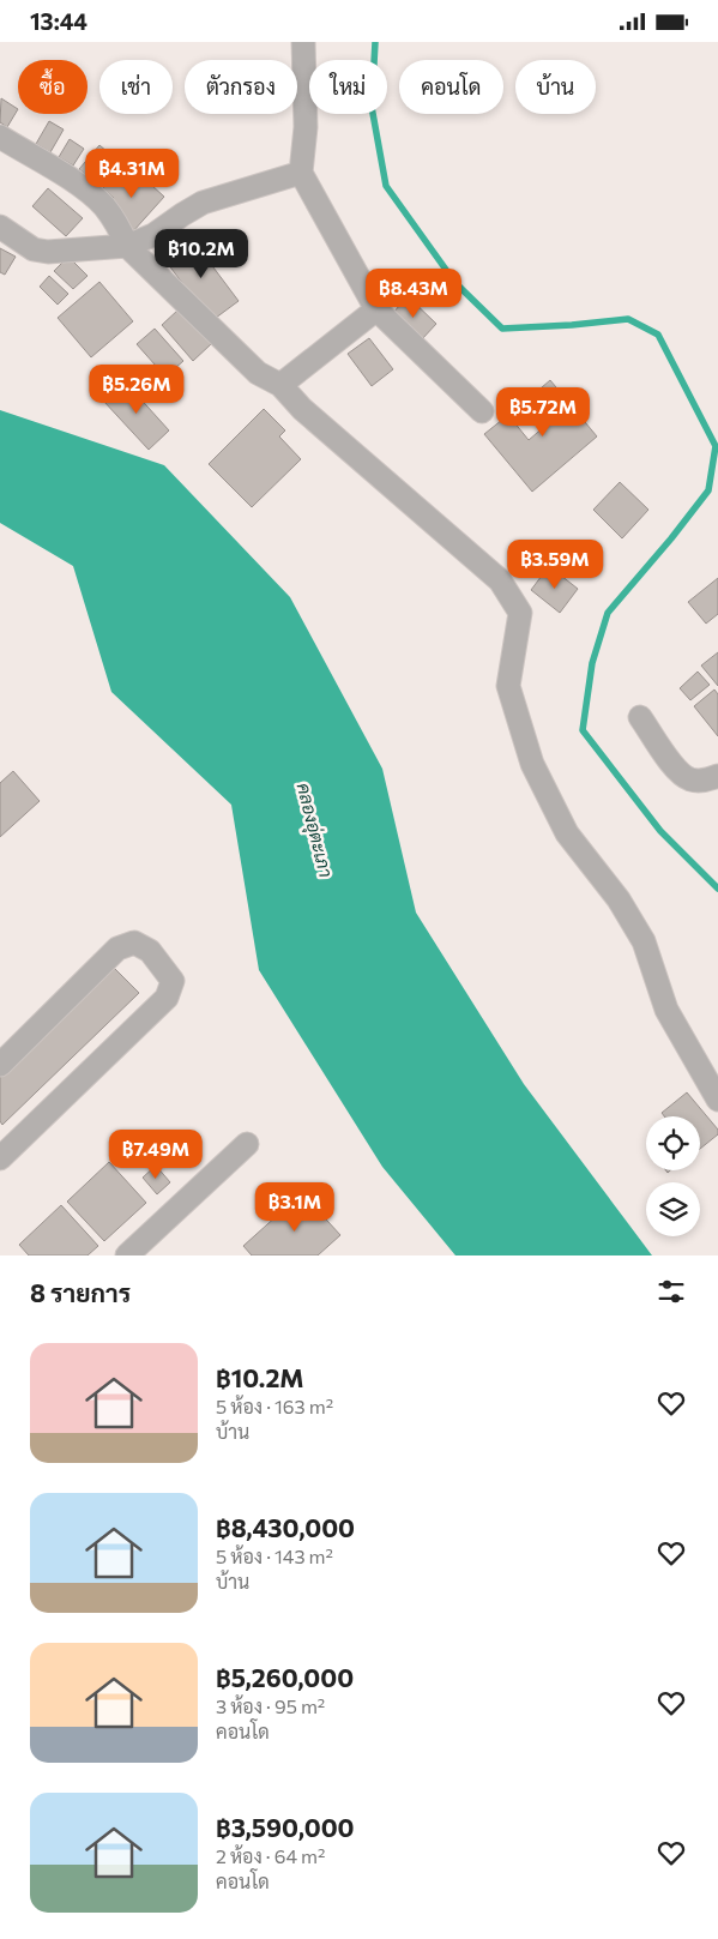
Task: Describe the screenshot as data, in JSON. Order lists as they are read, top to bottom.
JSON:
{
  "water": ["คลองอุ่ตะเภา"],
  "page": {
    "status": "13:44",
    "chip": [
      "ซื้อ",
      "เช่า",
      "ตัวกรอง",
      "ใหม่",
      "คอนโด",
      "บ้าน"
    ],
    "price": [
      "฿4.31M",
      "฿10.2M",
      "฿8.43M",
      "฿5.26M",
      "฿5.72M",
      "฿3.59M",
      "฿7.49M",
      "฿3.1M"
    ],
    "heading": "8 รายการ",
    "list": [
      {
        "name": "฿10.2M",
        "note": "5 ห้อง · 163 m² · บ้าน"
      },
      {
        "name": "฿8,430,000",
        "note": "5 ห้อง · 143 m² · บ้าน"
      },
      {
        "name": "฿5,260,000",
        "note": "3 ห้อง · 95 m² · คอนโด"
      },
      {
        "name": "฿3,590,000",
        "note": "2 ห้อง · 64 m² · คอนโด"
      }
    ]
  }
}
